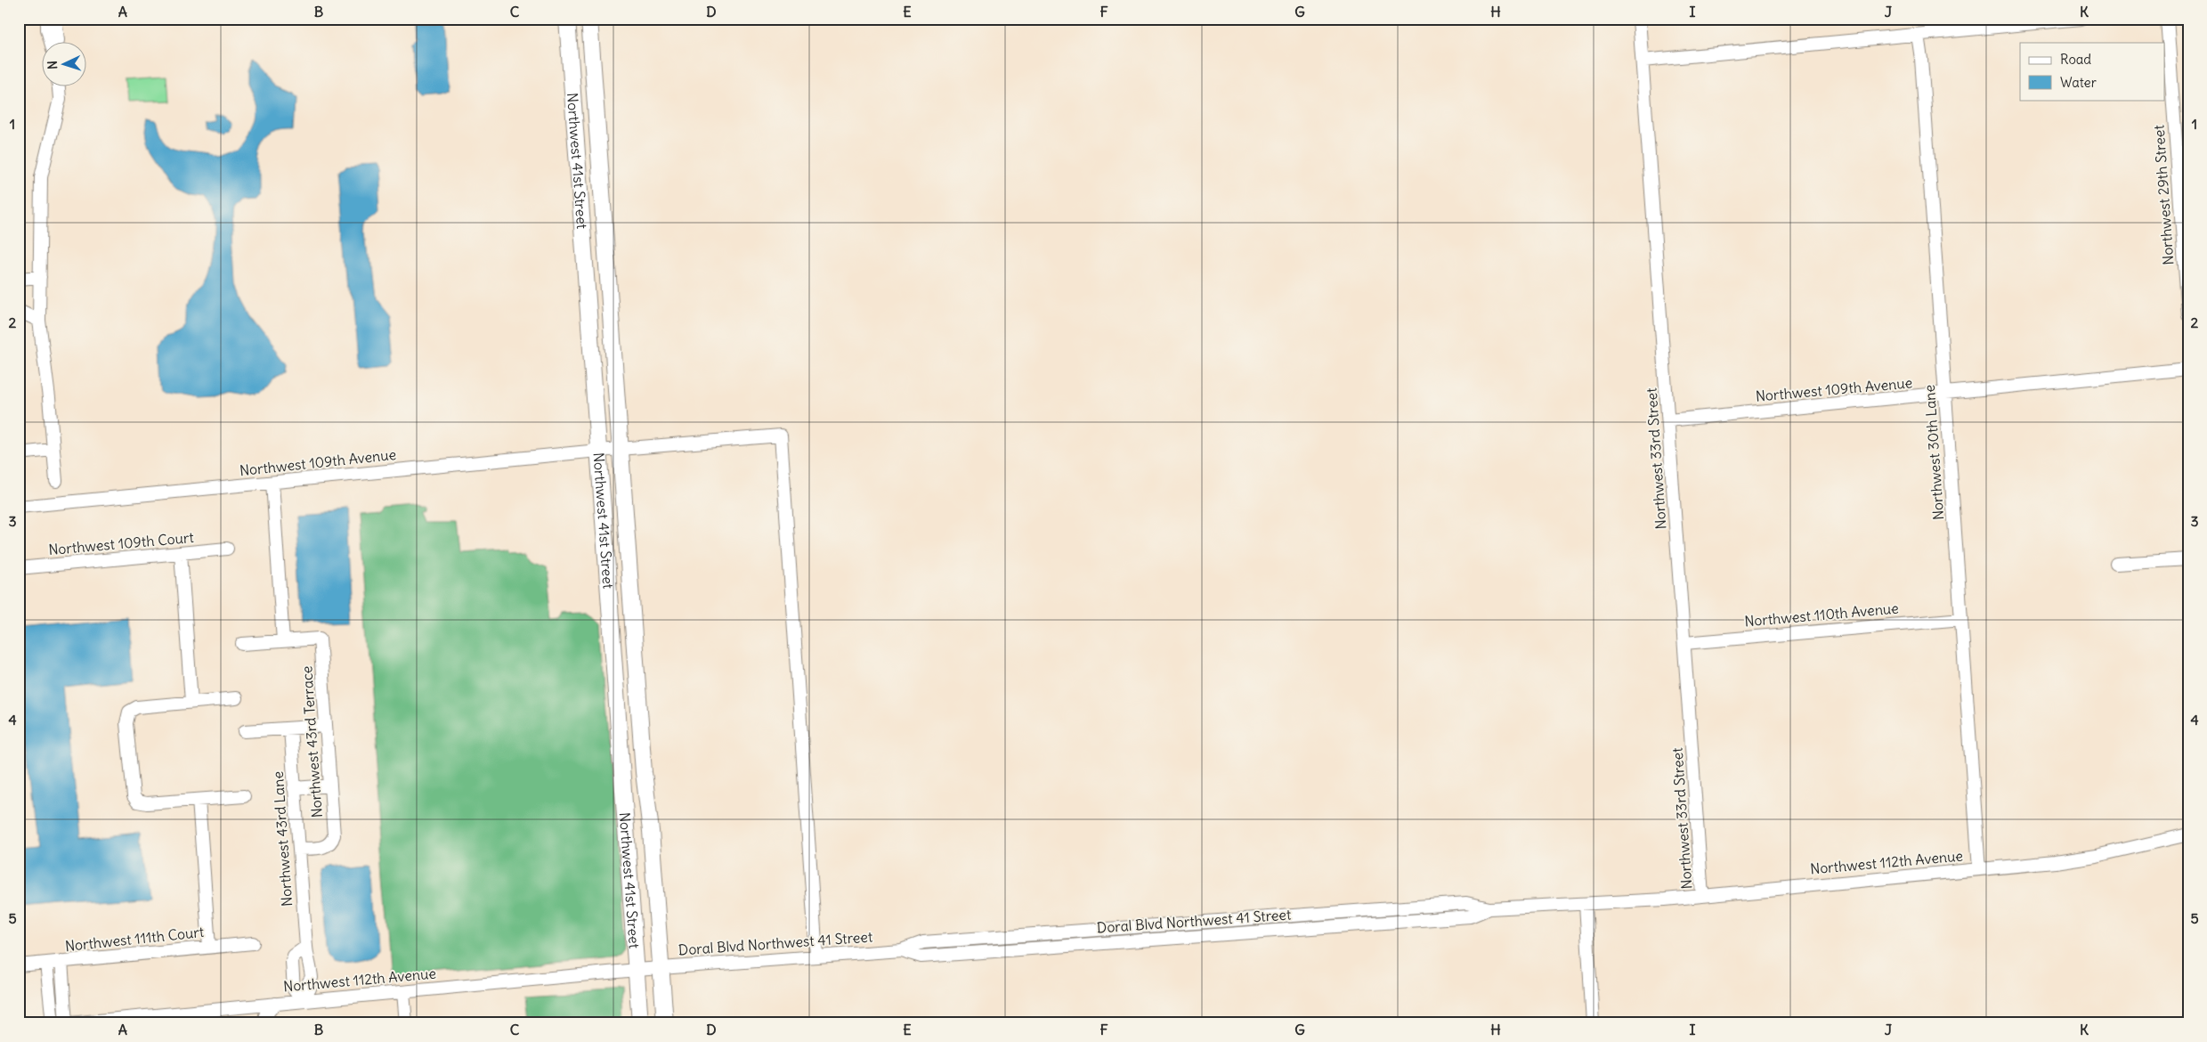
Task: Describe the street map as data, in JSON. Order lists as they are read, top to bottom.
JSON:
{
  "streets": {
    "main road": ["Northwest 41st Street"],
    "street": [
      "Northwest 29th Street",
      "Northwest 109th Avenue",
      "Northwest 30th Lane",
      "Northwest 33rd Street",
      "Northwest 109th Court",
      "Northwest 110th Avenue",
      "Northwest 43rd Terrace",
      "Northwest 43rd Lane",
      "Northwest 112th Avenue",
      "Doral Blvd Northwest 41 Street",
      "Northwest 111th Court"
    ]
  },
  "crossings": [
    ["Northwest 41st Street", "Northwest 109th Avenue"],
    ["Northwest 41st Street", "Northwest 112th Avenue"],
    ["Northwest 41st Street", "Doral Blvd Northwest 41 Street"],
    ["Northwest 109th Avenue", "Northwest 30th Lane"],
    ["Northwest 109th Avenue", "Northwest 33rd Street"],
    ["Northwest 109th Avenue", "Doral Blvd Northwest 41 Street"],
    ["Northwest 30th Lane", "Northwest 110th Avenue"],
    ["Northwest 30th Lane", "Northwest 112th Avenue"],
    ["Northwest 33rd Street", "Northwest 110th Avenue"],
    ["Northwest 33rd Street", "Northwest 112th Avenue"],
    ["Northwest 43rd Terrace", "Northwest 43rd Lane"],
    ["Northwest 43rd Lane", "Northwest 112th Avenue"],
    ["Northwest 112th Avenue", "Doral Blvd Northwest 41 Street"]
  ],
  "legend": ["Road", "Water"],
  "north": "left",
  "grid": {
    "columns": [
      "A",
      "B",
      "C",
      "D",
      "E",
      "F",
      "G",
      "H",
      "I",
      "J",
      "K"
    ],
    "rows": [
      "1",
      "2",
      "3",
      "4",
      "5"
    ]
  }
}
